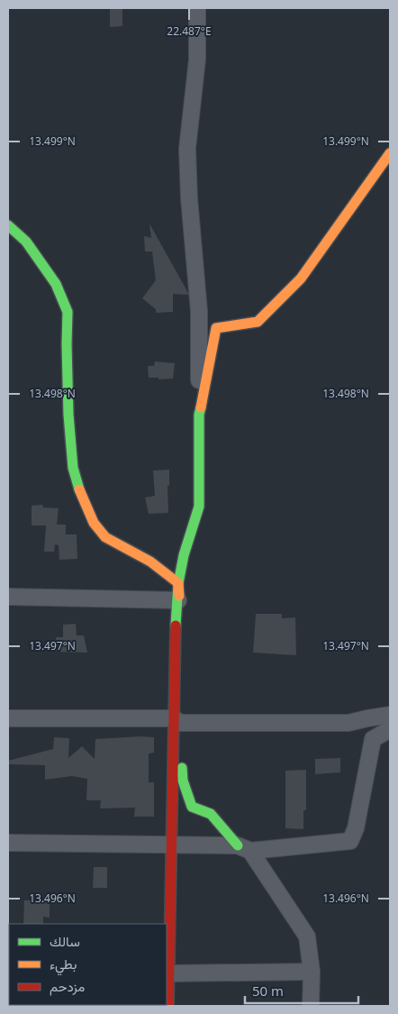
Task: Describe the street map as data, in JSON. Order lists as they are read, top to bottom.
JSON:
{
  "legend": ["سالك", "بطيء", "مزدحم"],
  "scale_bar": "50 m",
  "coordinates": [
    "22.487°E",
    "13.499°N",
    "13.498°N",
    "13.497°N",
    "13.496°N"
  ]
}
